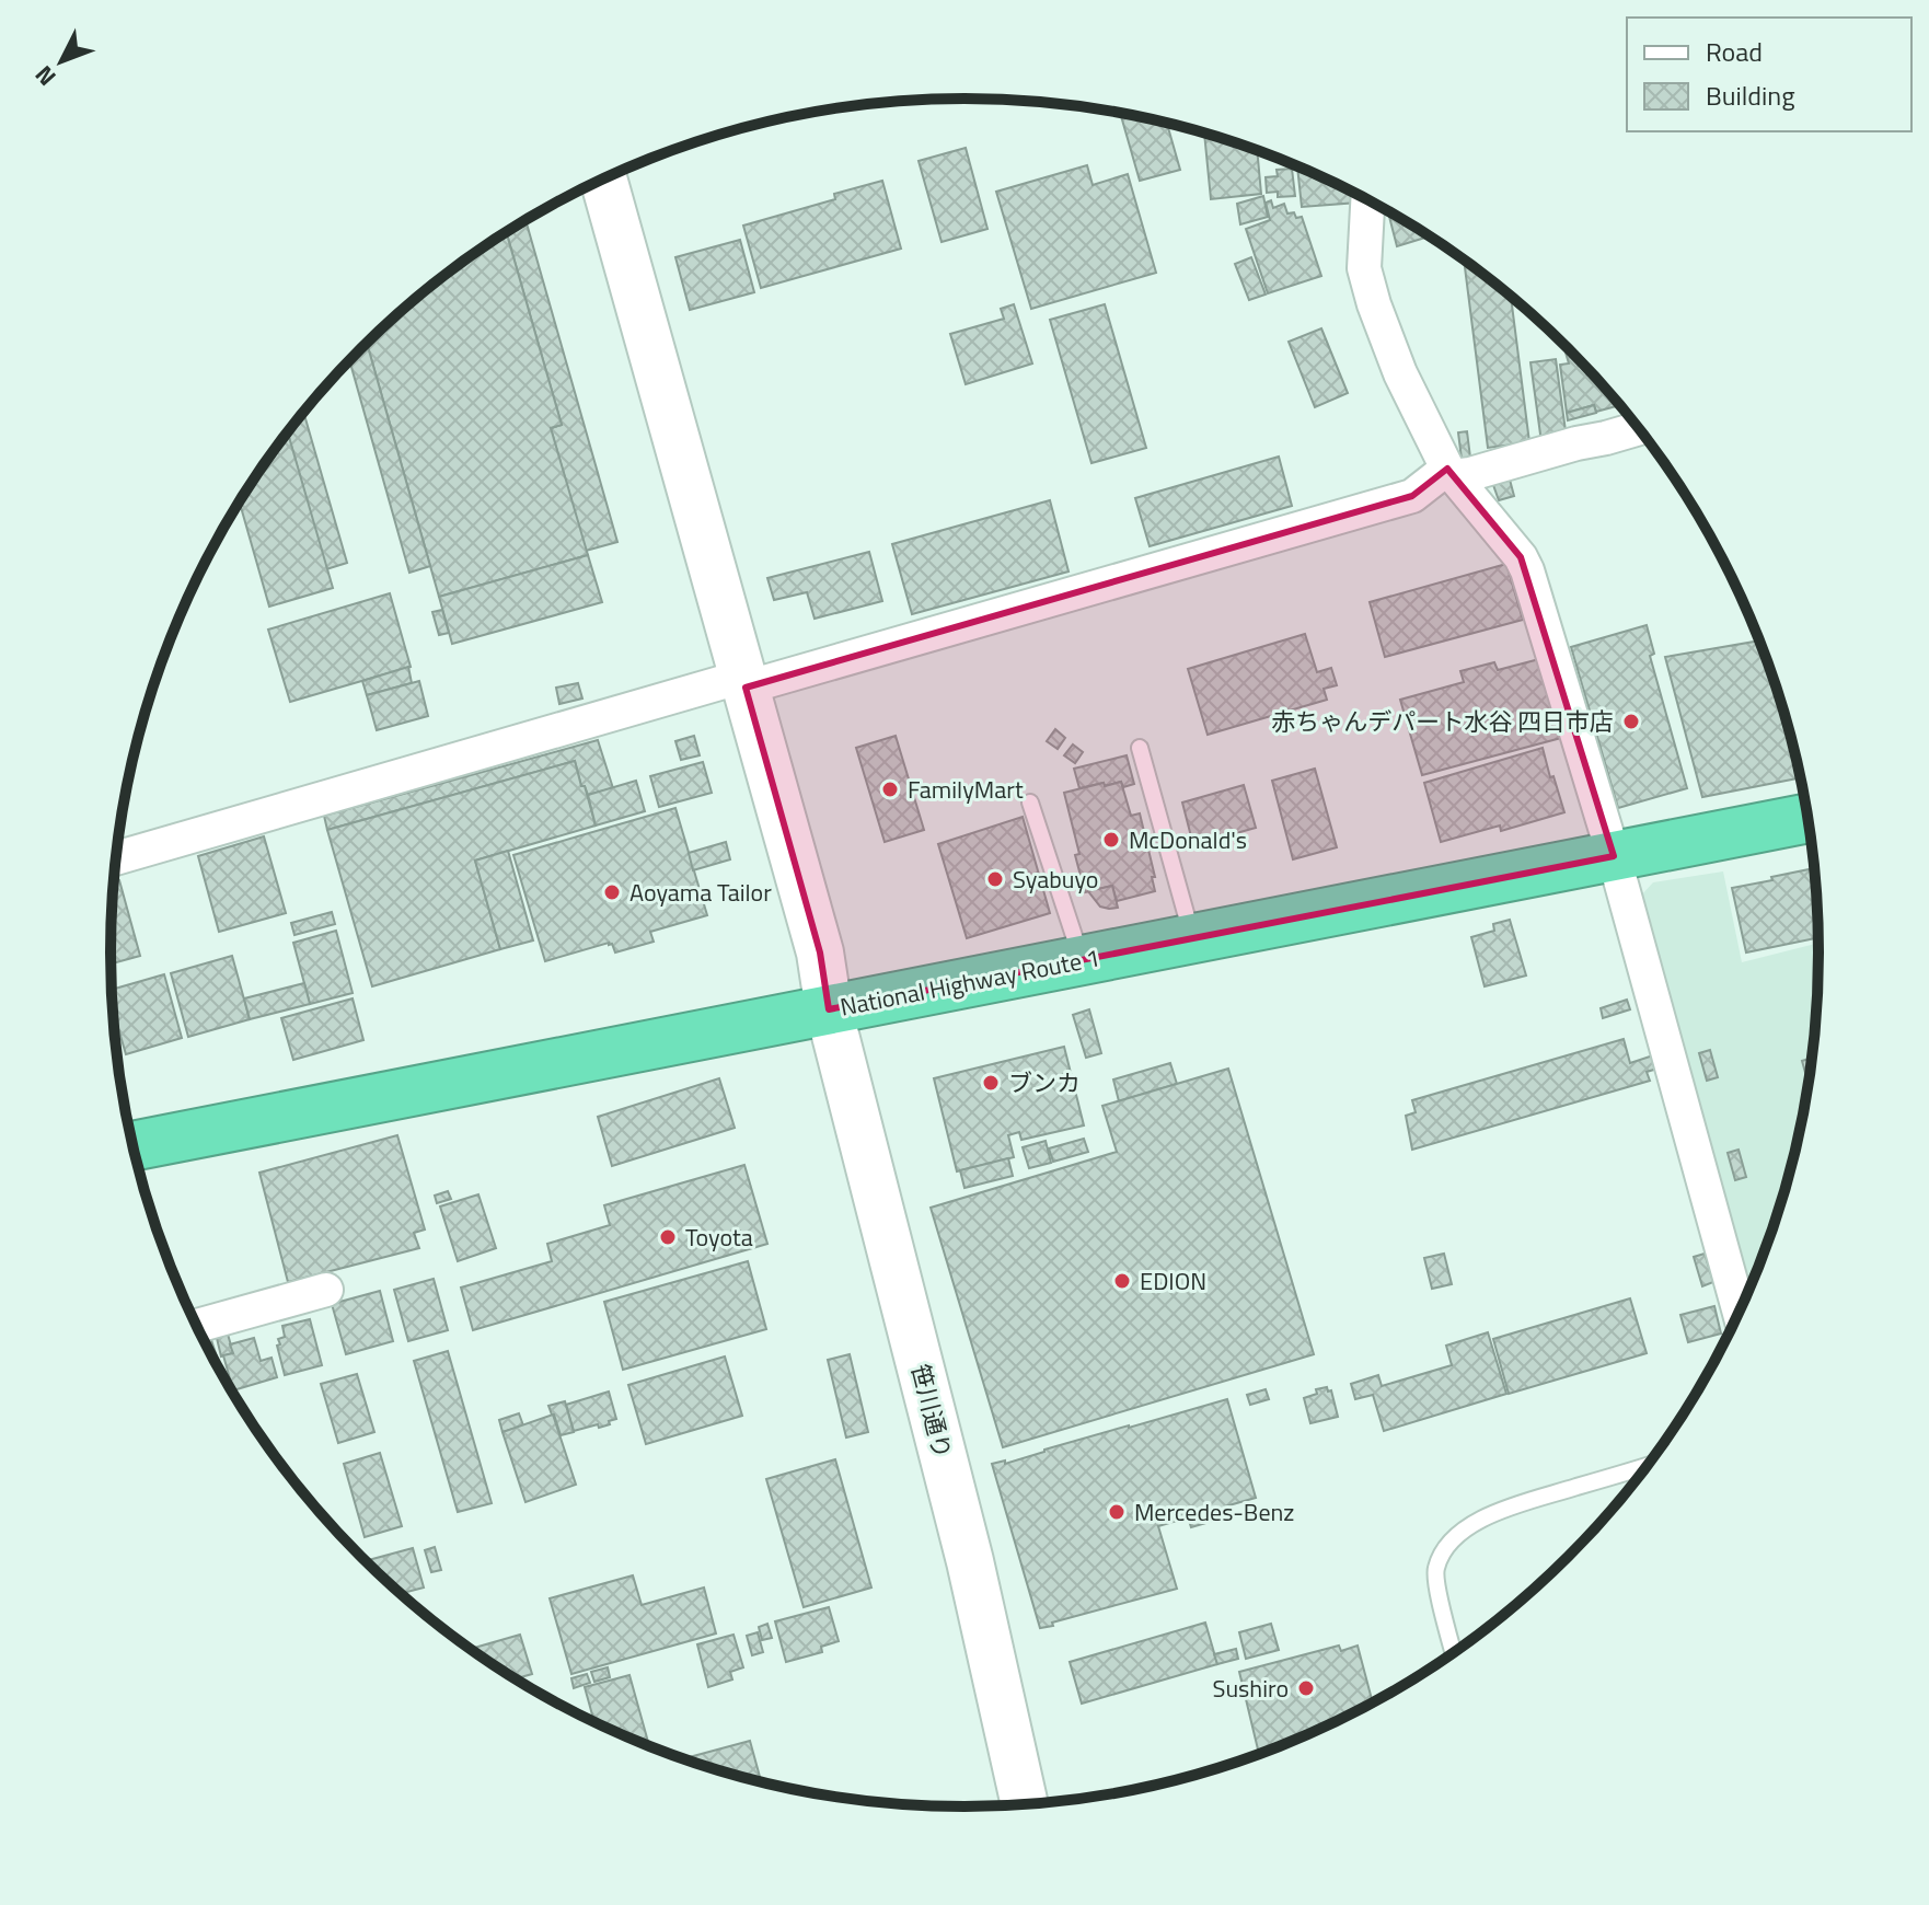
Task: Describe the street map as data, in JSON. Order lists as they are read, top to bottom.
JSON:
{
  "streets": {
    "highway": ["National Highway Route 1"],
    "street": ["笹川通り"]
  },
  "crossings": [
    ["National Highway Route 1", "笹川通り"]
  ],
  "places": [
    "赤ちゃんデパート水谷 四日市店",
    "FamilyMart",
    "McDonald's",
    "Syabuyo",
    "Aoyama Tailor",
    "ブンカ",
    "Toyota",
    "EDION",
    "Mercedes-Benz",
    "Sushiro"
  ],
  "legend": ["Road", "Building"],
  "north": "bottom left"
}
